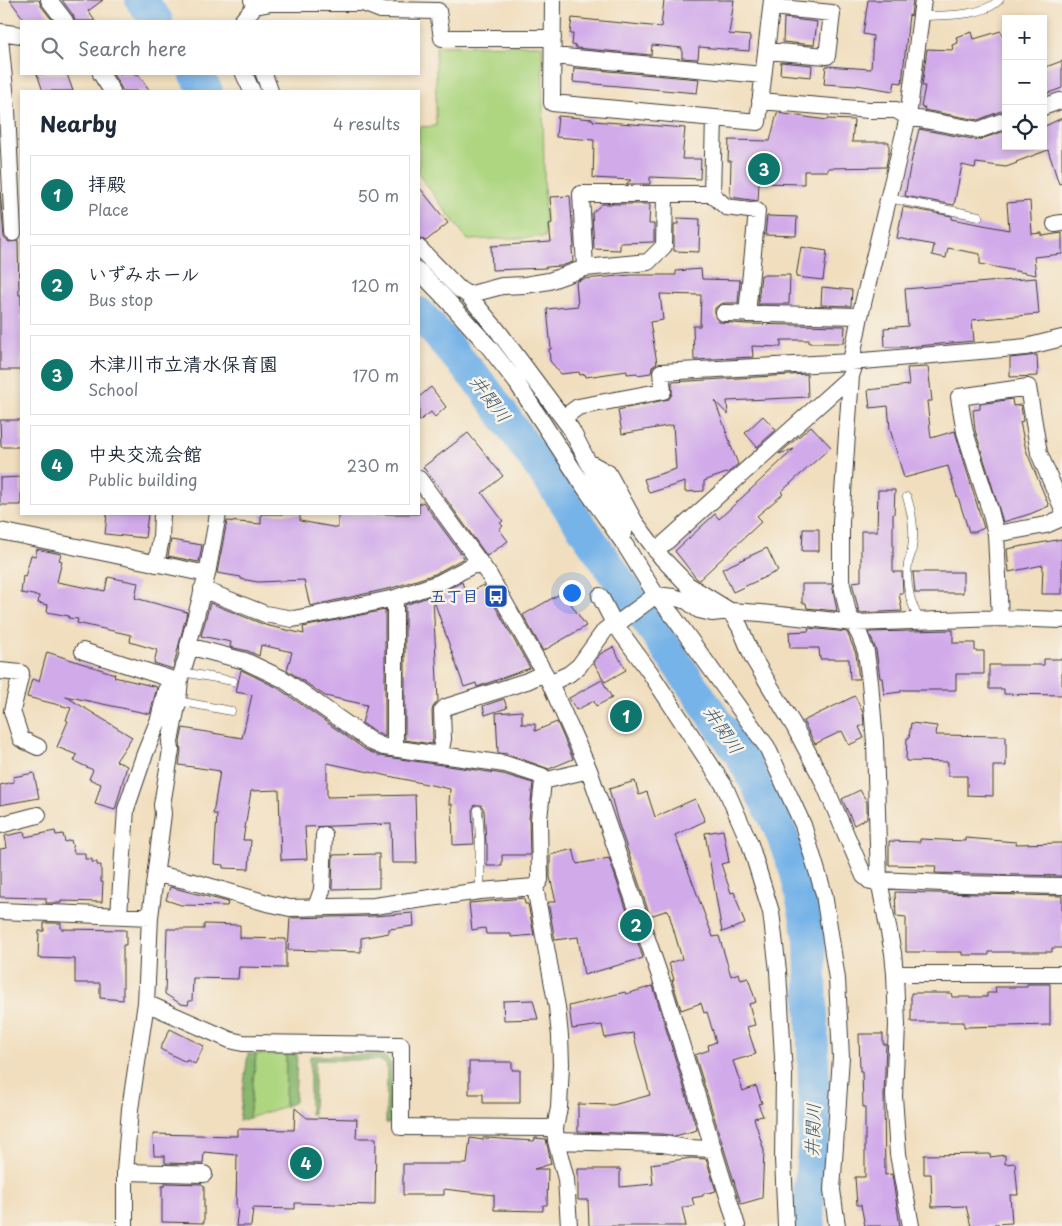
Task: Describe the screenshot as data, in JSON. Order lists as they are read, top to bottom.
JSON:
{
  "water": ["井関川"],
  "places": {
    "bus stop": ["五丁目"]
  },
  "page": {
    "map_buttons": ["+", "−"],
    "search": "Search here",
    "heading": ["Nearby", "4 results"],
    "pins": [
      "3",
      "1",
      "2",
      "4"
    ],
    "list": [
      {
        "mark": "1",
        "name": "拝殿",
        "note": "Place",
        "value": "50 m"
      },
      {
        "mark": "2",
        "name": "いずみホール",
        "note": "Bus stop",
        "value": "120 m"
      },
      {
        "mark": "3",
        "name": "木津川市立清水保育園",
        "note": "School",
        "value": "170 m"
      },
      {
        "mark": "4",
        "name": "中央交流会館",
        "note": "Public building",
        "value": "230 m"
      }
    ]
  }
}
